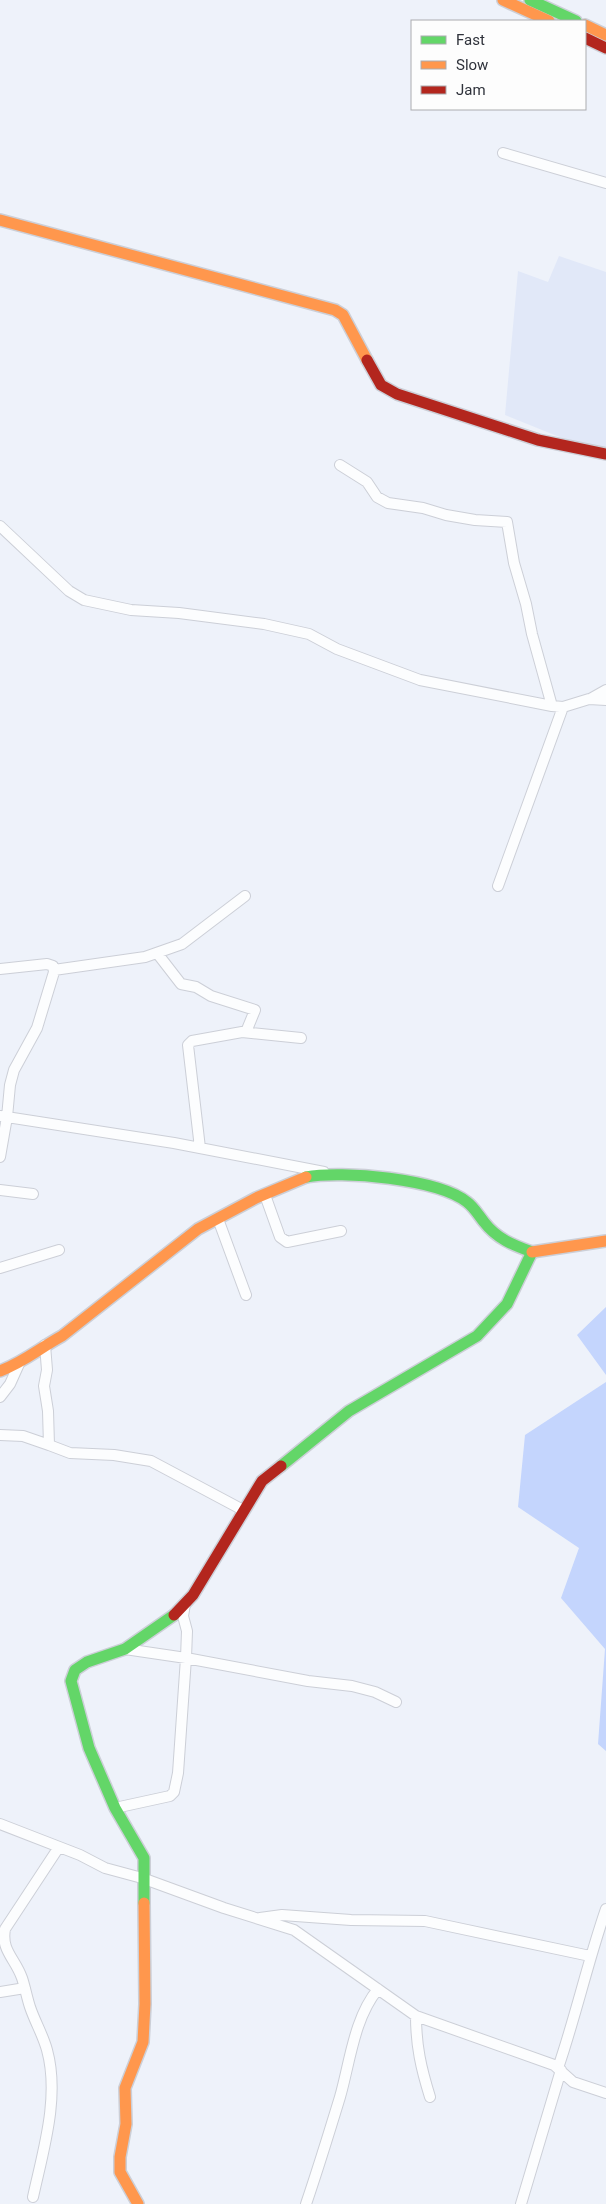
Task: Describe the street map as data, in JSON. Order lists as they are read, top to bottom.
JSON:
{
  "legend": ["Fast", "Slow", "Jam"]
}
